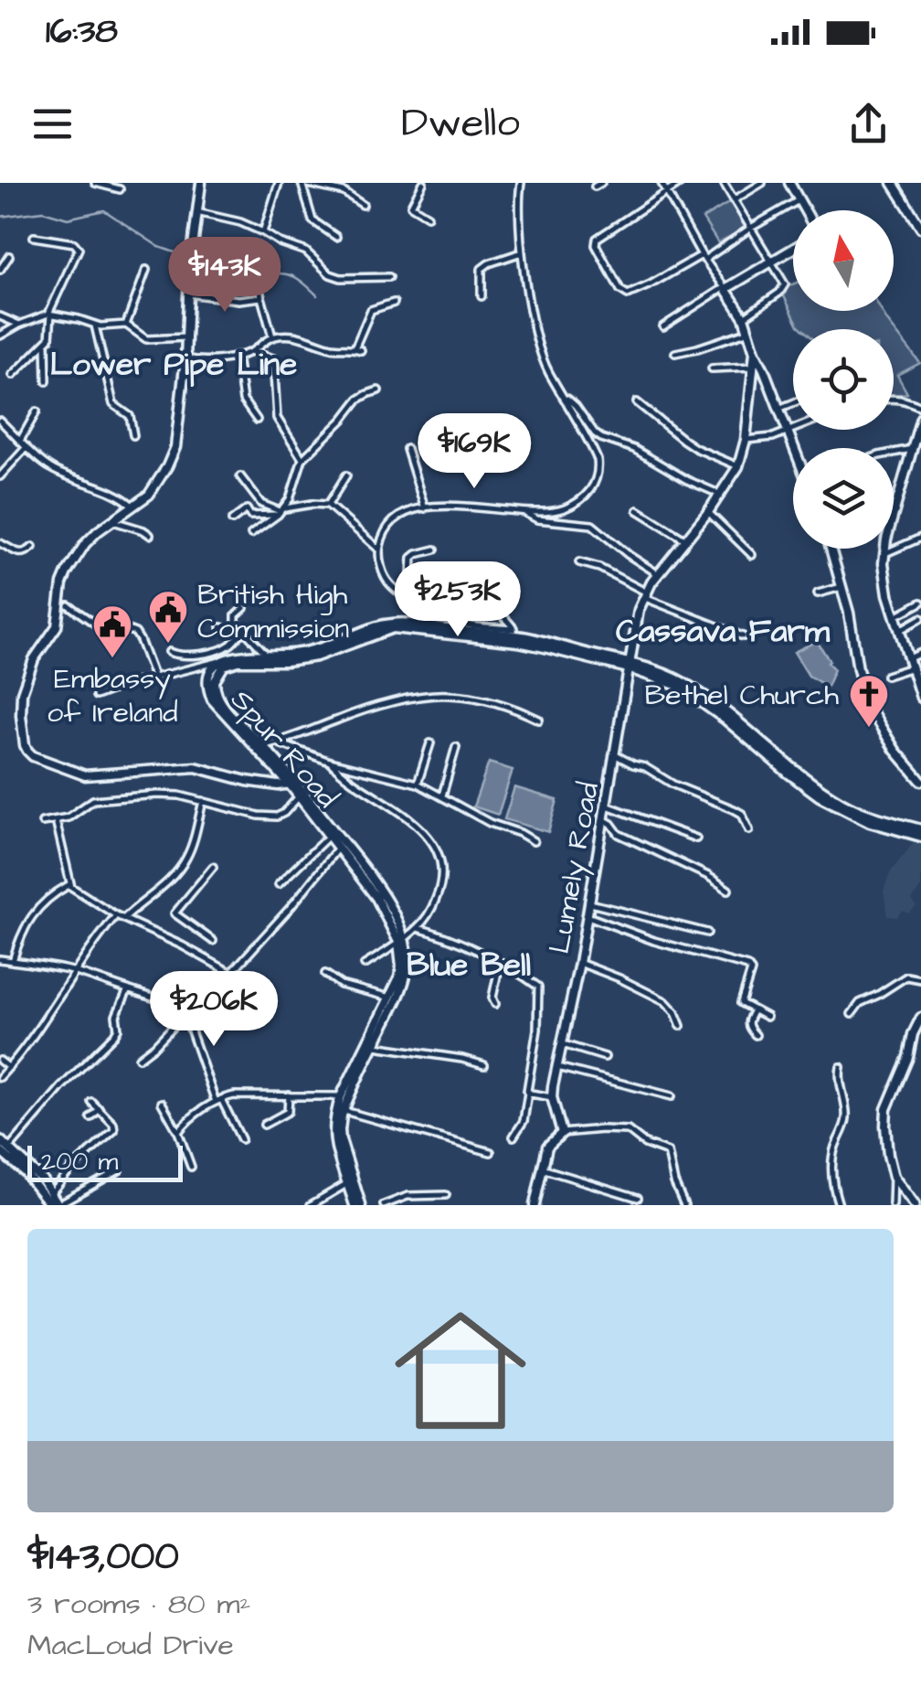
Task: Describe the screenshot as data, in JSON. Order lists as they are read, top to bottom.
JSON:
{
  "streets": {
    "street": ["Spur Road", "Lumely Road"]
  },
  "crossings": [
    ["Spur Road", "Lumely Road"]
  ],
  "districts": ["Lower Pipe Line", "Cassava Farm", "Blue Bell"],
  "places": {
    "public building": ["British High Commission", "Embassy of Ireland"],
    "church": ["Bethel Church"]
  },
  "scale_bar": "200 m",
  "north": "top",
  "page": {
    "status": "16:38",
    "header": "Dwello",
    "price": [
      "$143K",
      "$169K",
      "$253K",
      "$206K"
    ],
    "scale": "200 m",
    "list": [
      {
        "name": "$143,000",
        "note": "3 rooms · 80 m² · MacLoud Drive"
      }
    ]
  }
}
